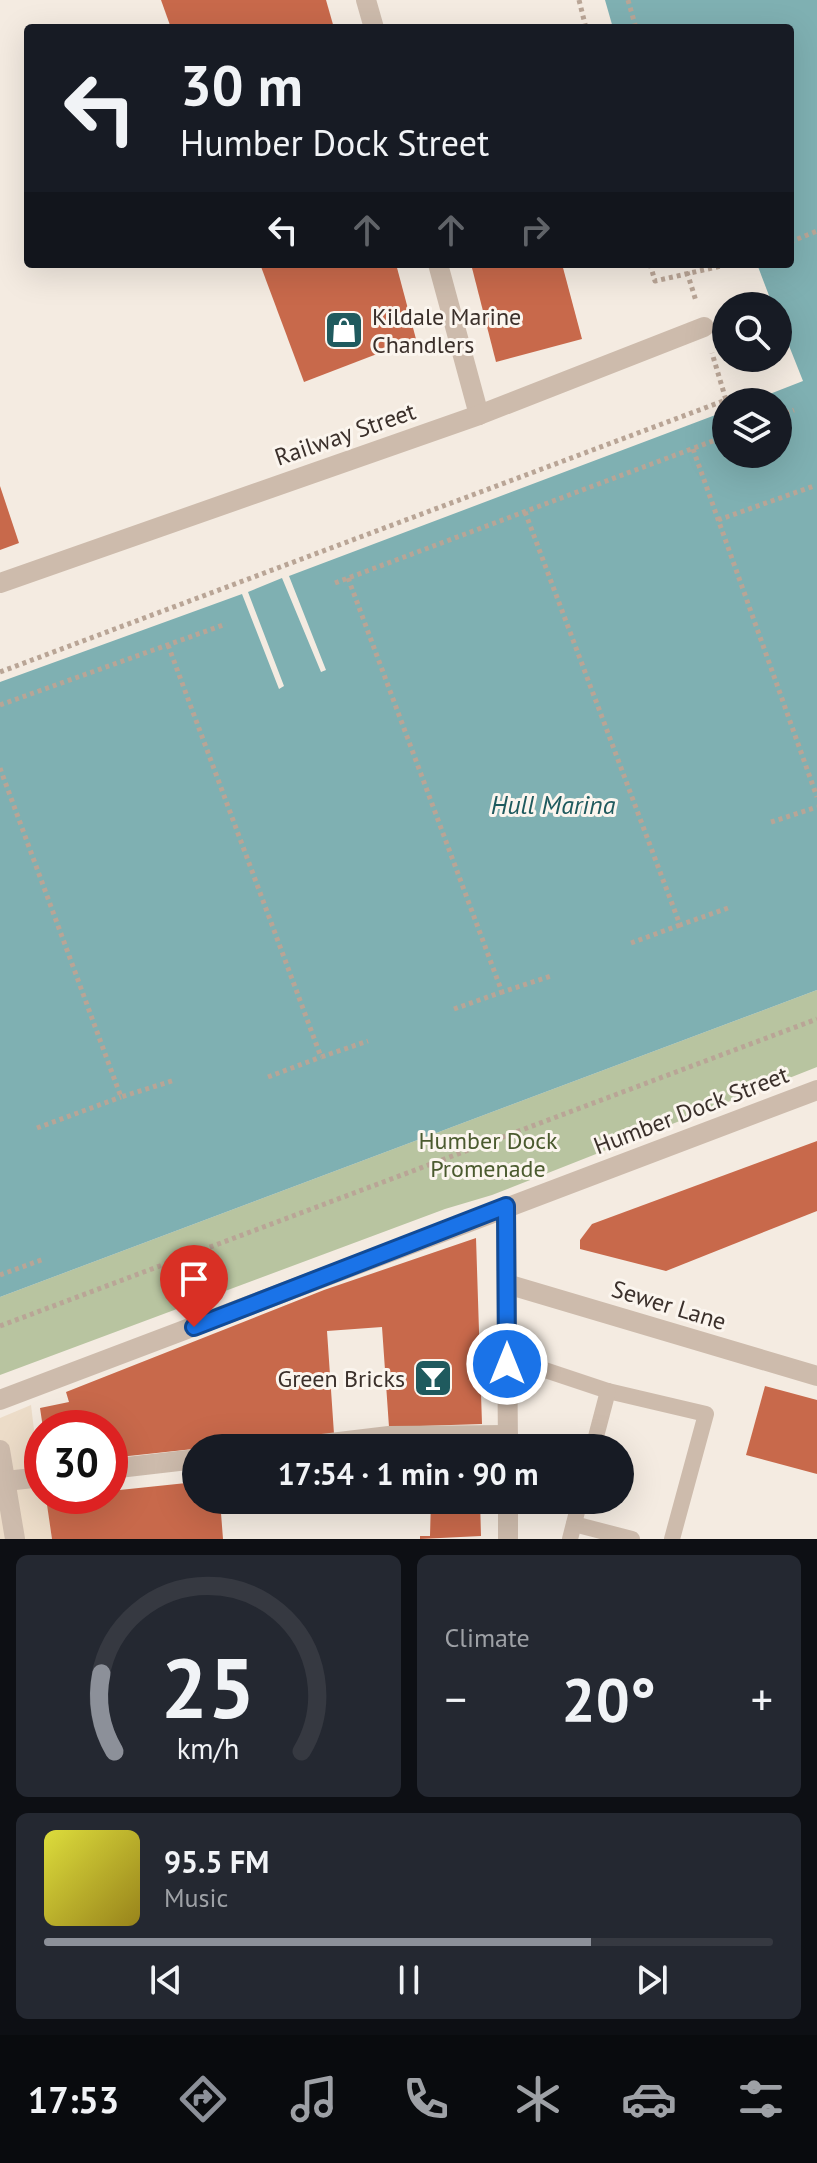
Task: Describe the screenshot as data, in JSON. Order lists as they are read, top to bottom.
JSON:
{
  "streets": {
    "street": ["Railway Street", "Humber Dock Street", "Sewer Lane"]
  },
  "water": ["Hull Marina"],
  "parks": ["Humber Dock Promenade"],
  "places": {
    "shop": ["Kildale Marine Chandlers"],
    "bar": ["Green Bricks"]
  },
  "page": {
    "turn": ["30 m", "Humber Dock Street"],
    "limit": "30",
    "trip": "17:54 · 1 min · 90 m",
    "tile": "Climate",
    "heat": ["−", "20°", "+"],
    "song": ["95.5 FM", "Music"],
    "tabs": "17:53",
    "gauge": ["25", "km/h"]
  }
}
